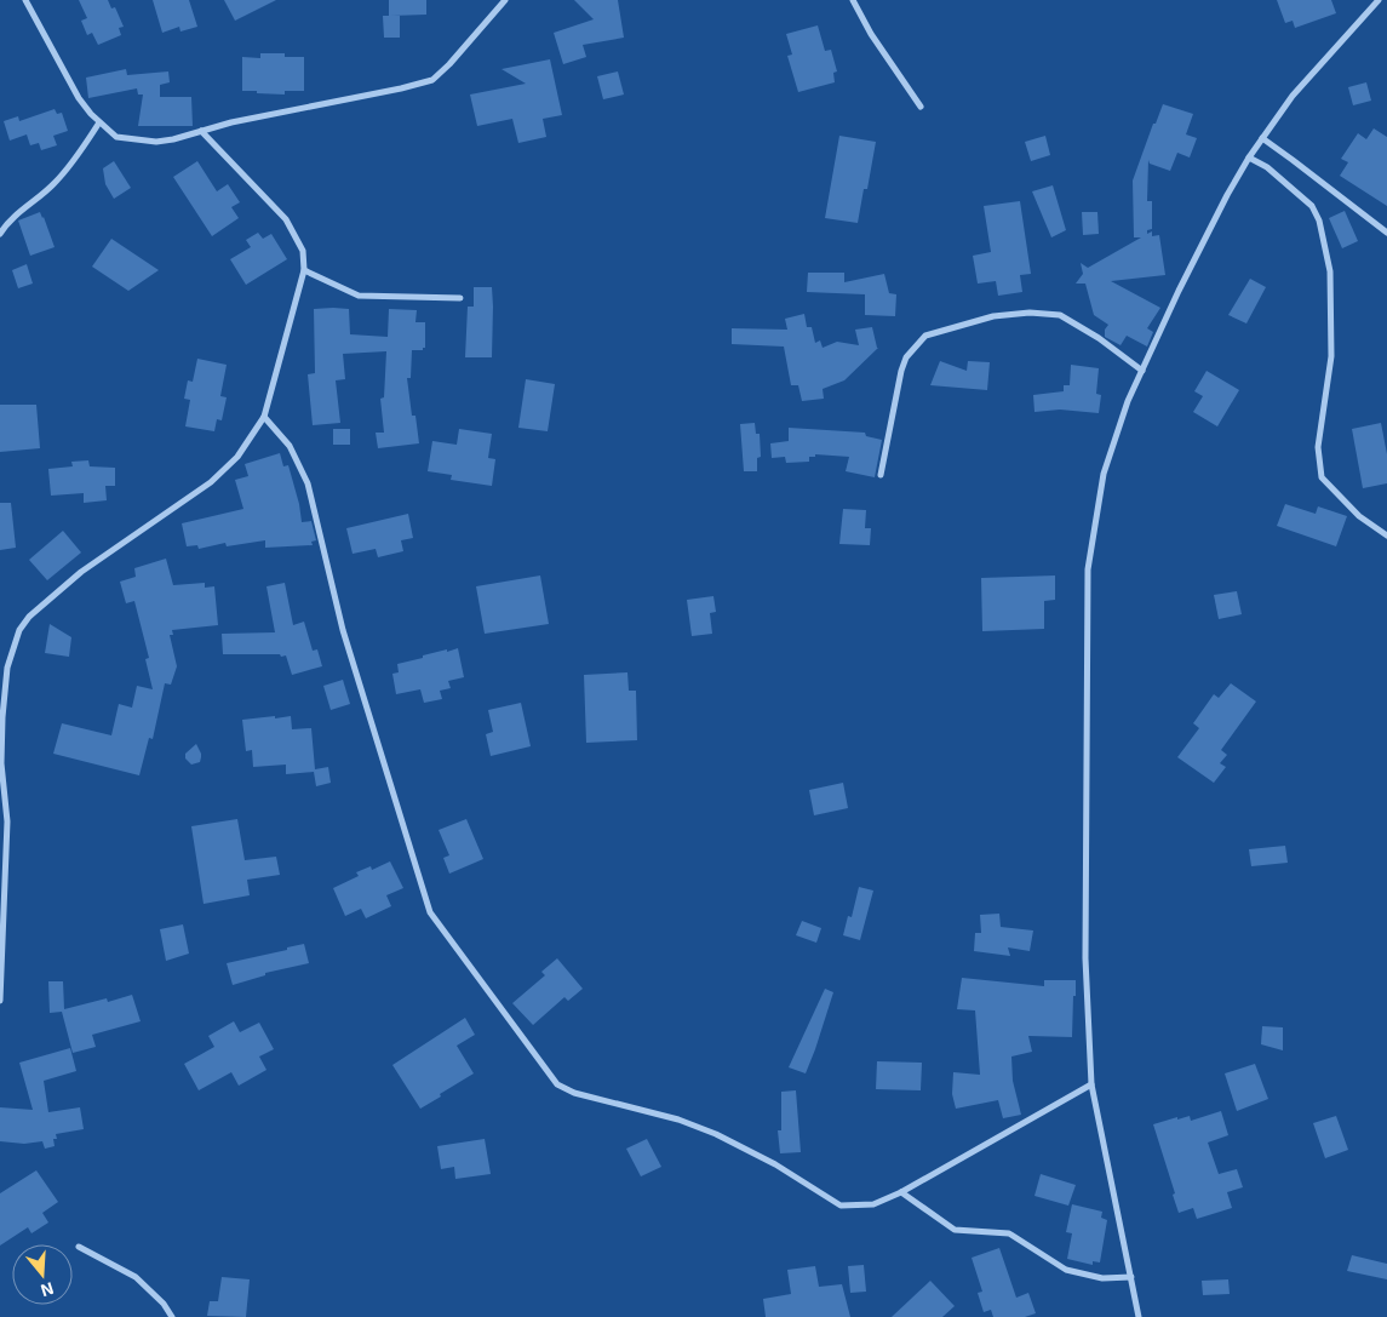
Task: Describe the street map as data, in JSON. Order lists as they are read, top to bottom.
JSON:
{
  "north": "bottom"
}
